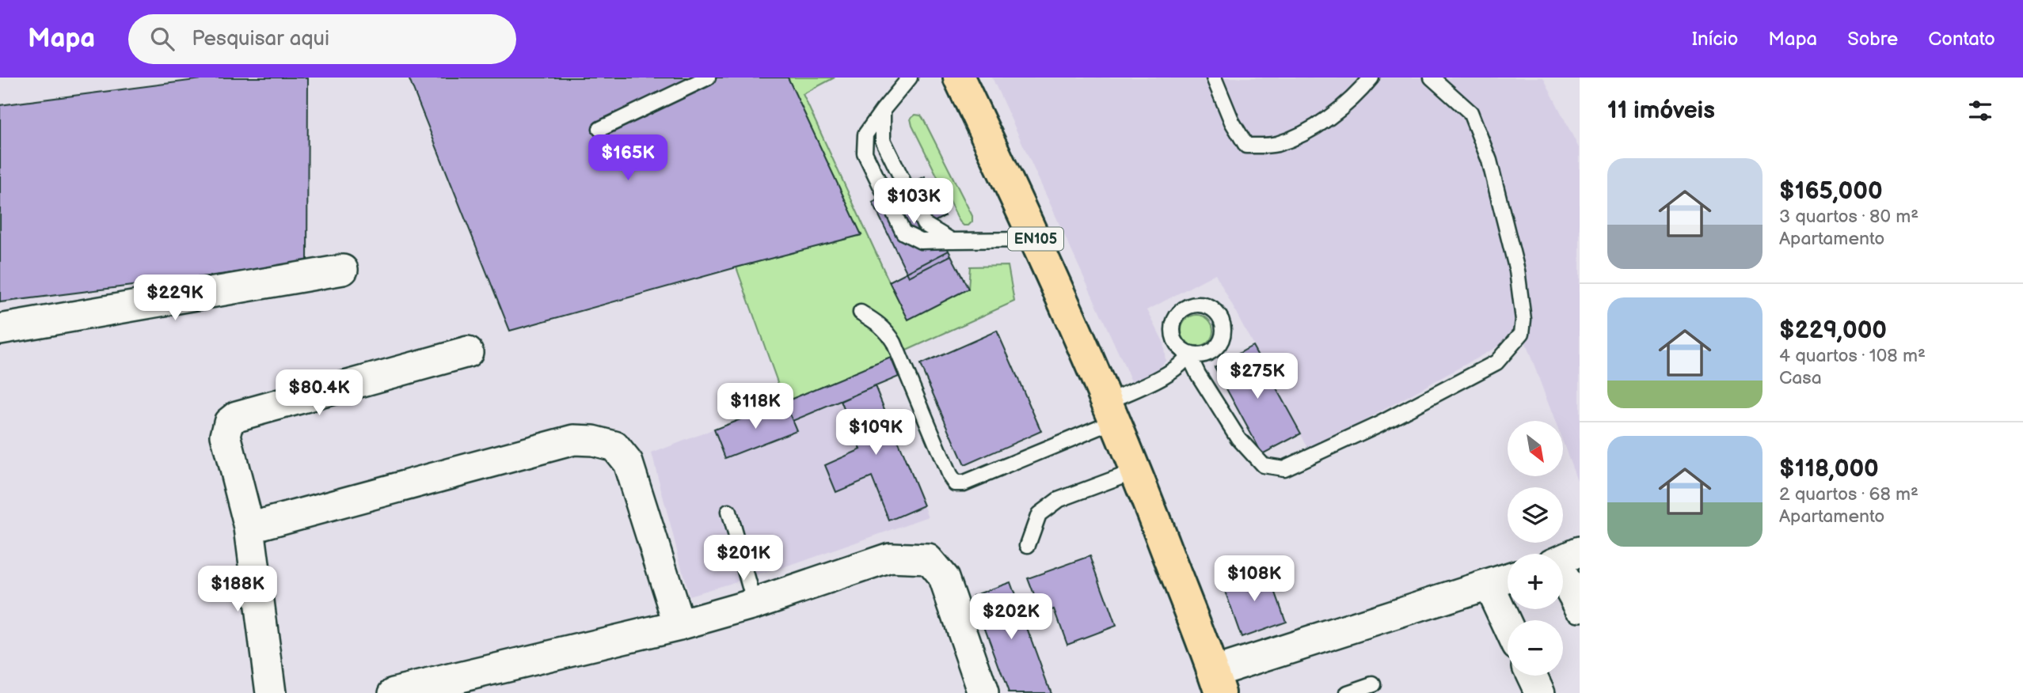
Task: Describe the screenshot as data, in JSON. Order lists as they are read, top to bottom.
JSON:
{
  "streets": {
    "main road": ["EN105"]
  },
  "north": "bottom right",
  "page": {
    "header": "Mapa",
    "search": "Pesquisar aqui",
    "nav": [
      "Início",
      "Mapa",
      "Sobre",
      "Contato"
    ],
    "heading": "11 imóveis",
    "price": [
      "$165K",
      "$103K",
      "$229K",
      "$275K",
      "$80.4K",
      "$118K",
      "$109K",
      "$201K",
      "$108K",
      "$188K",
      "$202K"
    ],
    "list": [
      {
        "name": "$165,000",
        "note": "3 quartos · 80 m² · Apartamento"
      },
      {
        "name": "$229,000",
        "note": "4 quartos · 108 m² · Casa"
      },
      {
        "name": "$118,000",
        "note": "2 quartos · 68 m² · Apartamento"
      }
    ],
    "map_buttons": ["+", "−"]
  }
}
